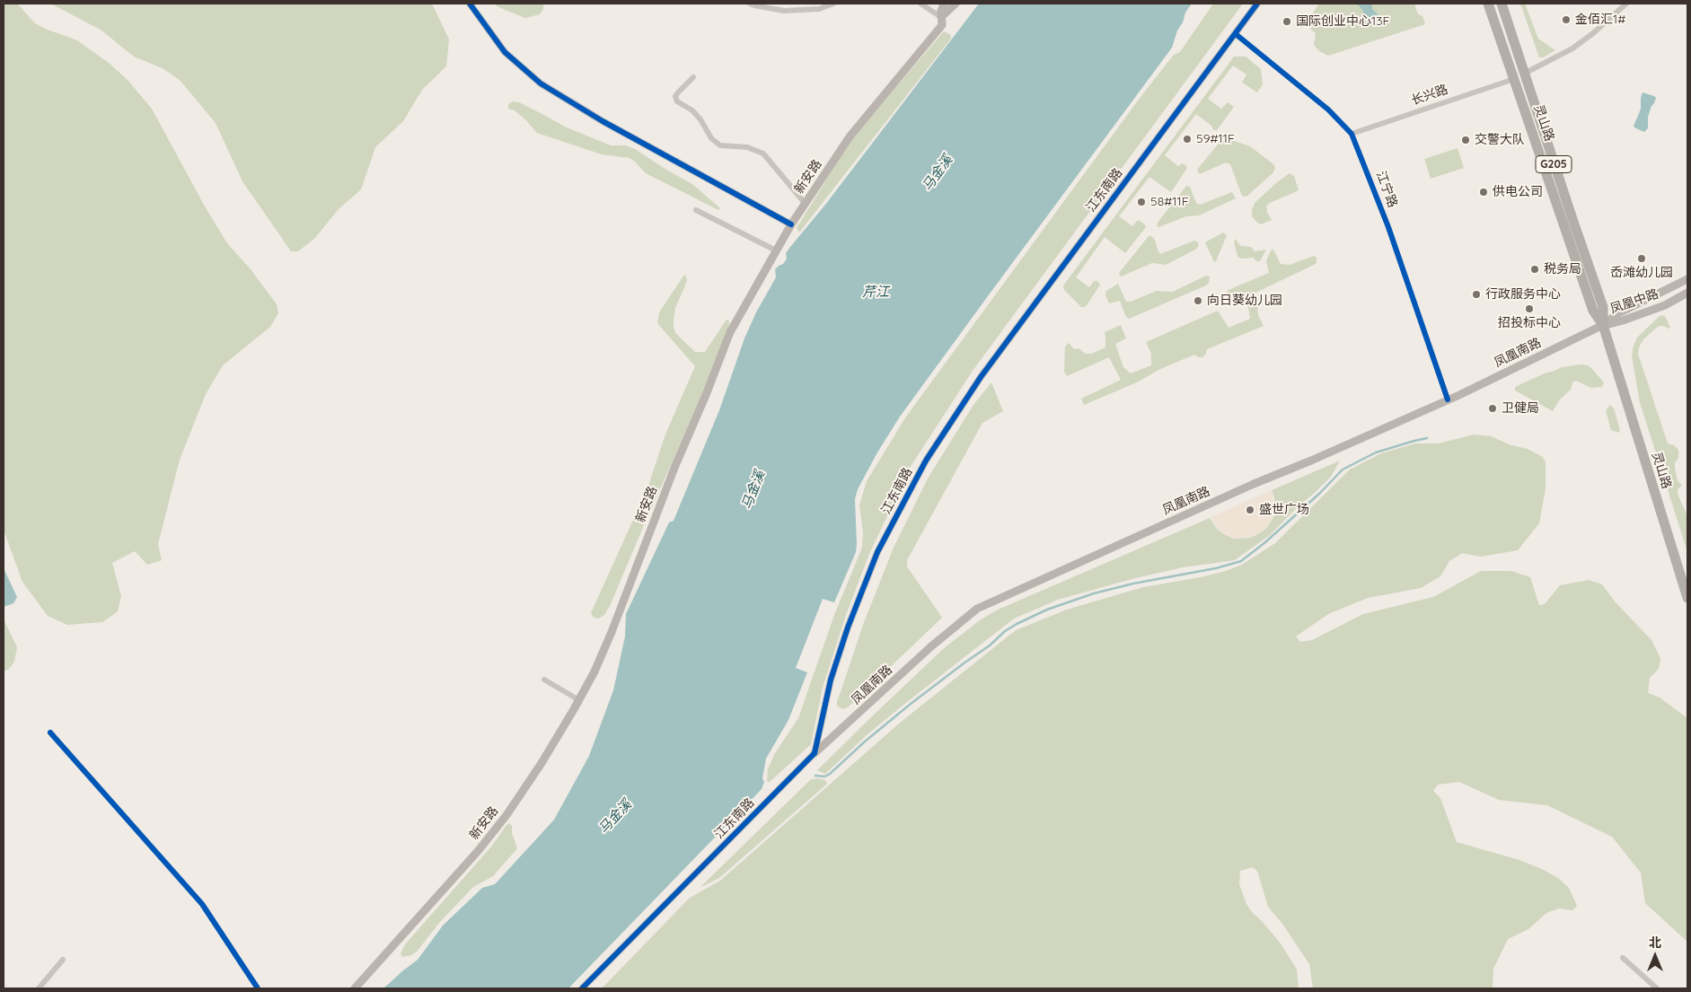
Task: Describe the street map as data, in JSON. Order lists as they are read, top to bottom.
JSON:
{
  "streets": {
    "highway": ["灵山路", "G205"],
    "main road": ["新安路", "凤凰中路", "凤凰南路"],
    "street": ["长兴路", "江宁路", "江东南路"]
  },
  "crossings": [
    ["长兴路", "灵山路"],
    ["长兴路", "江宁路"],
    ["灵山路", "凤凰中路"],
    ["灵山路", "凤凰南路"],
    ["江宁路", "江东南路"],
    ["江宁路", "凤凰南路"],
    ["江东南路", "凤凰南路"],
    ["凤凰中路", "凤凰南路"]
  ],
  "water": ["马金溪", "芹江"],
  "places": [
    "金佰汇1#",
    "国际创业中心13F",
    "59#11F",
    "交警大队",
    "供电公司",
    "58#11F",
    "岙滩幼儿园",
    "税务局",
    "行政服务中心",
    "向日葵幼儿园",
    "招投标中心",
    "卫健局",
    "盛世广场"
  ],
  "north": "top"
}
